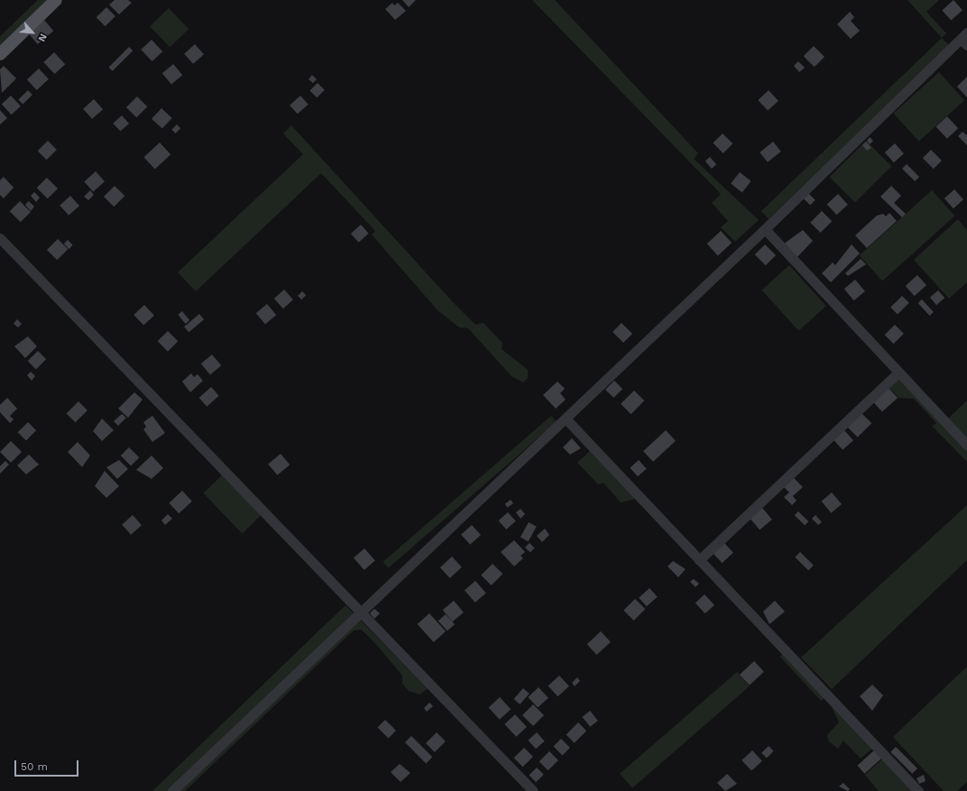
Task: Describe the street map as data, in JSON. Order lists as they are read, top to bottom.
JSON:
{
  "scale_bar": "50 m",
  "north": "bottom right"
}
